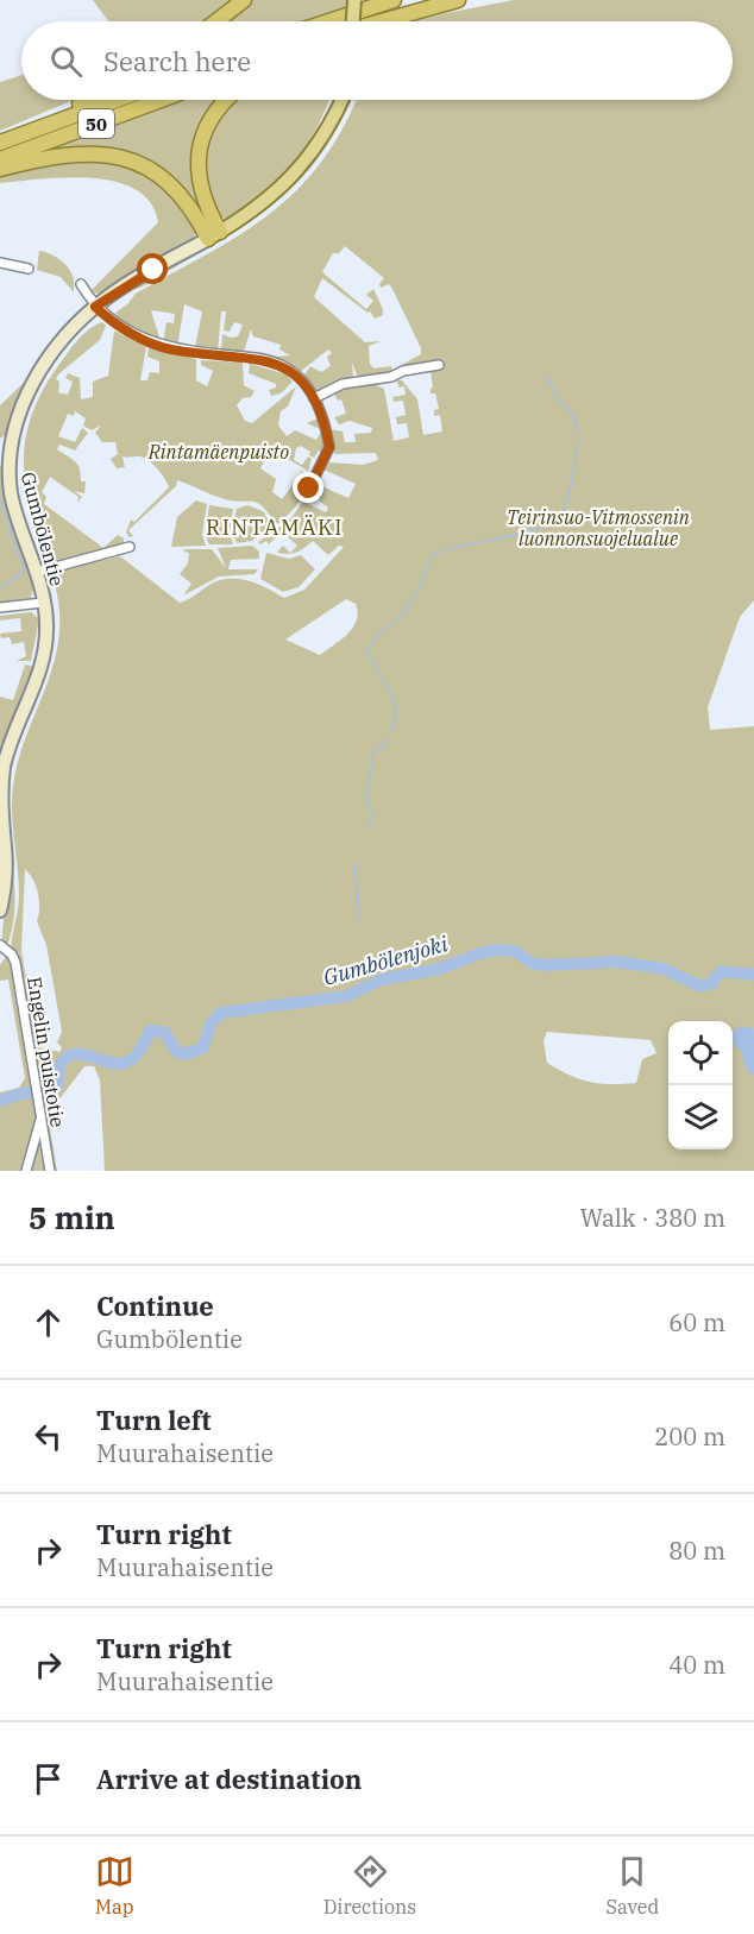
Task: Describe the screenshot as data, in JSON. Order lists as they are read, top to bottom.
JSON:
{
  "streets": {
    "highway": ["50"],
    "main road": ["Gumbölentie"],
    "street": ["Engelin puistotie"]
  },
  "districts": ["RINTAMÄKI"],
  "water": ["Gumbölenjoki"],
  "parks": ["Rintamäenpuisto", "Teirinsuo-Vitmossenin luonnonsuojelualue"],
  "page": {
    "search": "Search here",
    "heading": ["5 min", "Walk · 380 m"],
    "list": [
      ["Continue", "Gumbölentie", "60 m"],
      ["Turn left", "Muurahaisentie", "200 m"],
      ["Turn right", "Muurahaisentie", "80 m"],
      ["Turn right", "Muurahaisentie", "40 m"],
      "Arrive at destination"
    ],
    "nav": ["Map", "Directions", "Saved"]
  }
}
